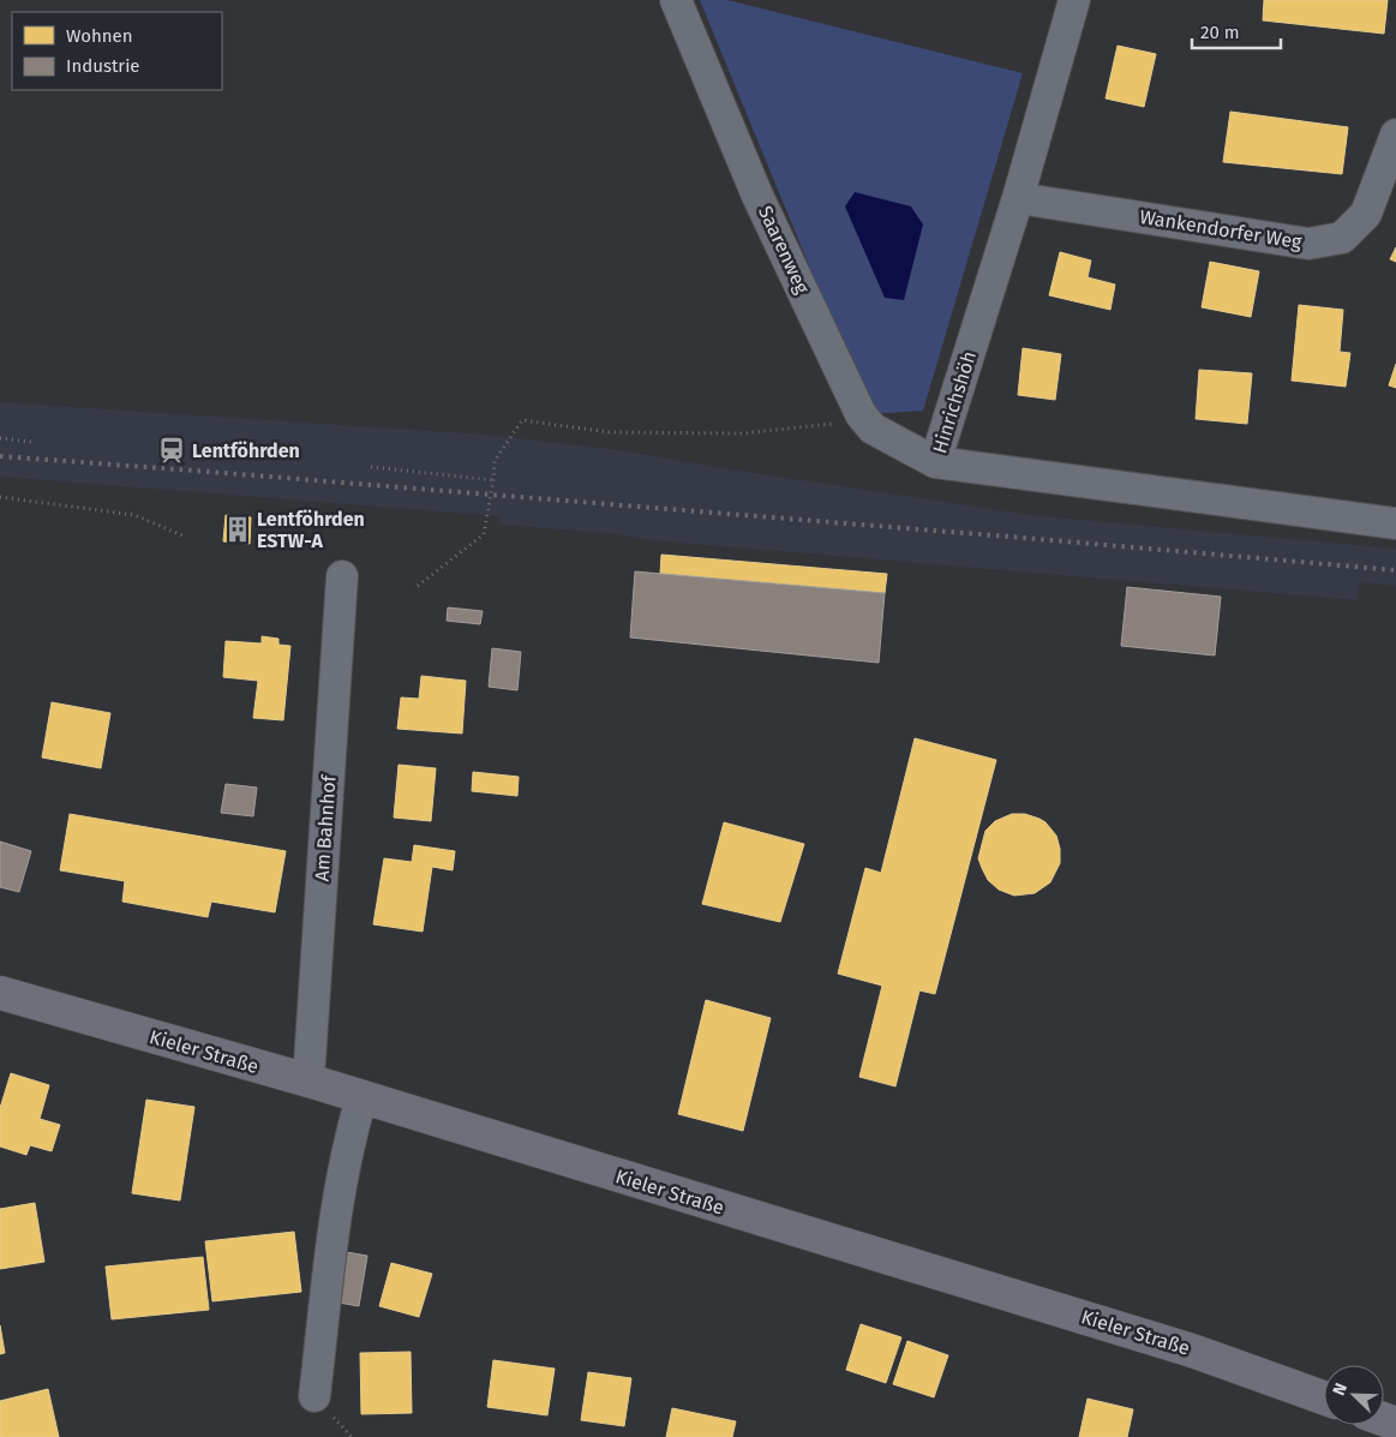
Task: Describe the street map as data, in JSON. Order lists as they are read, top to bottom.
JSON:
{
  "streets": {
    "main road": ["Kieler Straße"],
    "street": [
      "Wankendorfer Weg",
      "Saarenweg",
      "Hinrichshöh",
      "Am Bahnhof"
    ]
  },
  "crossings": [
    ["Wankendorfer Weg", "Hinrichshöh"],
    ["Saarenweg", "Hinrichshöh"],
    ["Am Bahnhof", "Kieler Straße"]
  ],
  "places": {
    "station": ["Lentföhrden"],
    "building": ["Lentföhrden ESTW-A"]
  },
  "legend": ["Wohnen", "Industrie"],
  "scale_bar": "20 m",
  "north": "top left"
}
